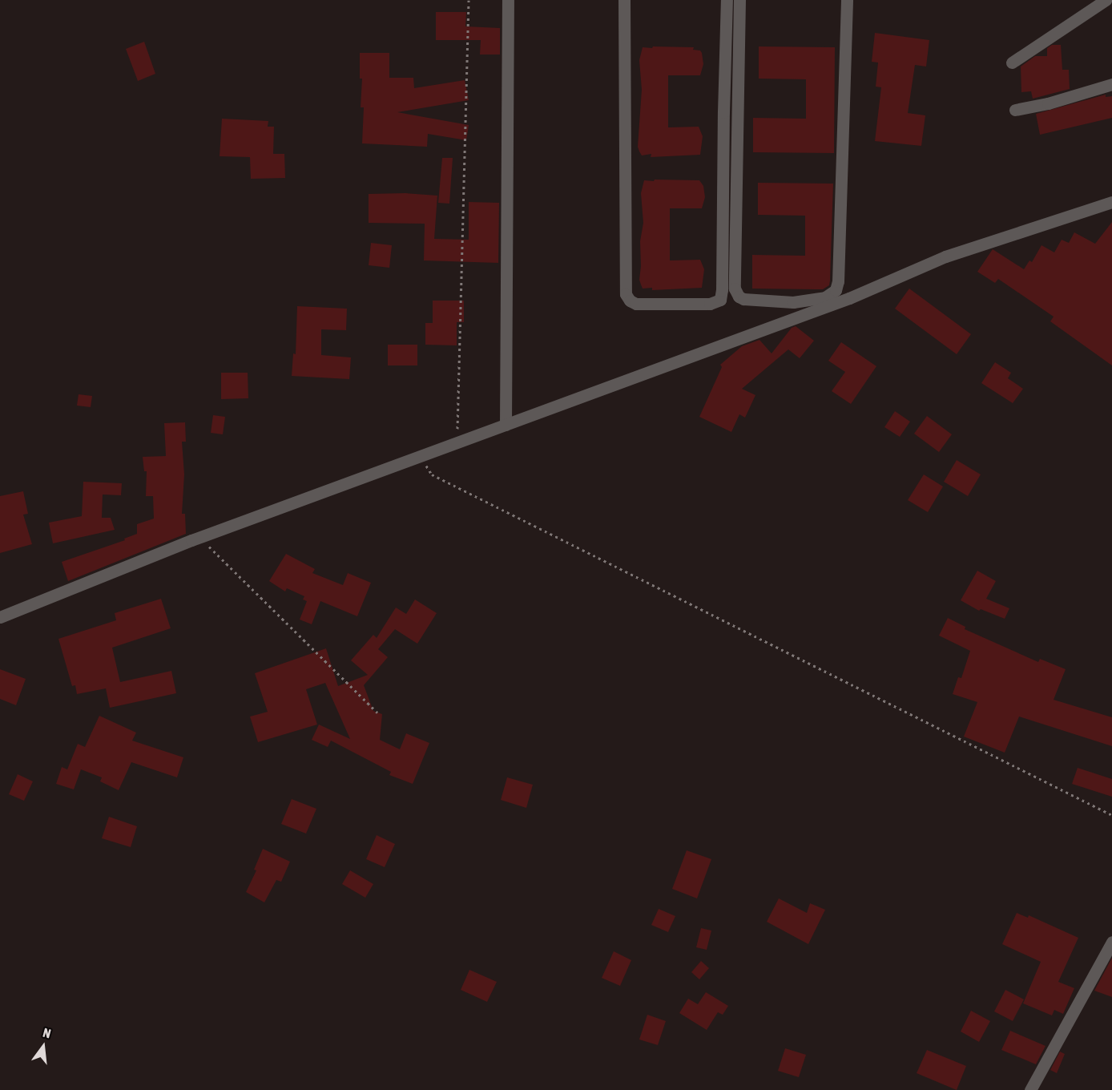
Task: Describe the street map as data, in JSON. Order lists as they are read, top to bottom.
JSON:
{
  "north": "top"
}
